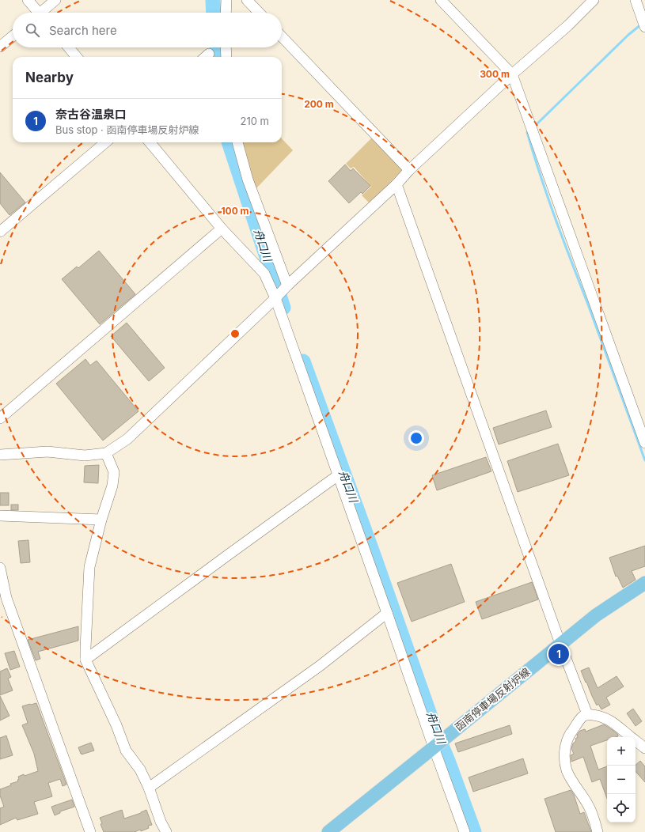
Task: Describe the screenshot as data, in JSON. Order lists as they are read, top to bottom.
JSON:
{
  "streets": {
    "main road": ["函南停車場反射炉線"]
  },
  "water": ["舟口川"],
  "page": {
    "search": "Search here",
    "heading": "Nearby",
    "list": [
      {
        "mark": "1",
        "name": "奈古谷温泉口",
        "note": "Bus stop · 函南停車場反射炉線",
        "value": "210 m"
      }
    ],
    "pins": "1",
    "map_buttons": ["+", "−"]
  },
  "rings": ["300 m", "200 m", "100 m"]
}
